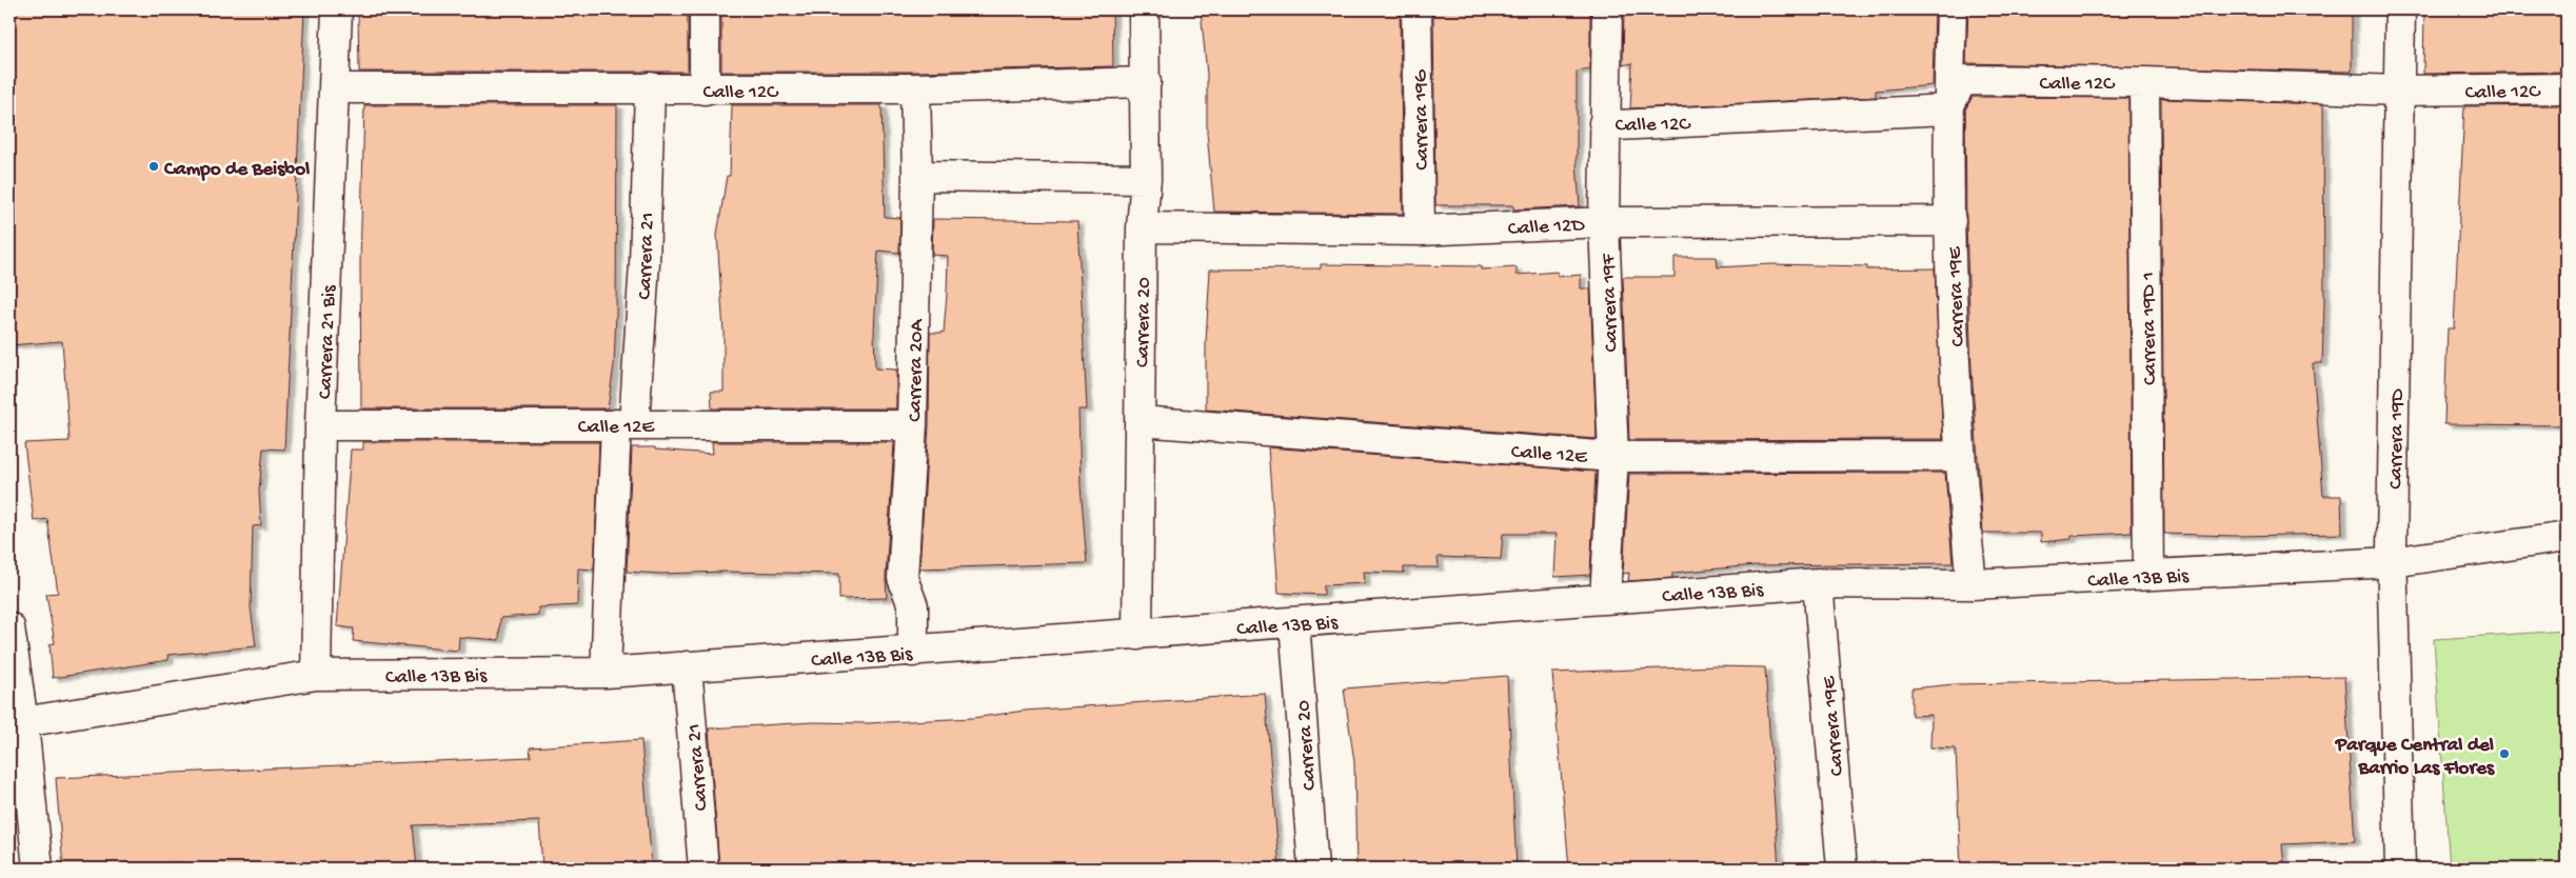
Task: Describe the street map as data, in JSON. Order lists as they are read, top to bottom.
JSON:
{
  "streets": {
    "street": [
      "Calle 12C",
      "Carrera 19G",
      "Calle 12D",
      "Carrera 21",
      "Carrera 19E",
      "Carrera 19F",
      "Carrera 20",
      "Carrera 19D 1",
      "Carrera 21 Bis",
      "Carrera 20A",
      "Calle 12E",
      "Carrera 19D",
      "Calle 13B Bis"
    ]
  },
  "crossings": [
    ["Calle 12C", "Carrera 21"],
    ["Calle 12C", "Carrera 19E"],
    ["Calle 12C", "Carrera 19F"],
    ["Calle 12C", "Carrera 20"],
    ["Calle 12C", "Carrera 19D 1"],
    ["Calle 12C", "Carrera 21 Bis"],
    ["Calle 12C", "Carrera 20A"],
    ["Calle 12C", "Carrera 19D"],
    ["Carrera 19G", "Calle 12D"],
    ["Calle 12D", "Carrera 19E"],
    ["Calle 12D", "Carrera 19F"],
    ["Calle 12D", "Carrera 20"],
    ["Carrera 21", "Calle 12E"],
    ["Carrera 21", "Calle 13B Bis"],
    ["Carrera 19E", "Calle 12E"],
    ["Carrera 19E", "Calle 13B Bis"],
    ["Carrera 19F", "Calle 12E"],
    ["Carrera 19F", "Calle 13B Bis"],
    ["Carrera 20", "Calle 12E"],
    ["Carrera 20", "Calle 13B Bis"],
    ["Carrera 19D 1", "Calle 13B Bis"],
    ["Carrera 21 Bis", "Calle 12E"],
    ["Carrera 21 Bis", "Calle 13B Bis"],
    ["Carrera 20A", "Calle 12E"],
    ["Carrera 20A", "Calle 13B Bis"],
    ["Carrera 19D", "Calle 13B Bis"]
  ],
  "places": ["Campo de Beisbol", "Parque Central del Barrio Las Flores"]
}
